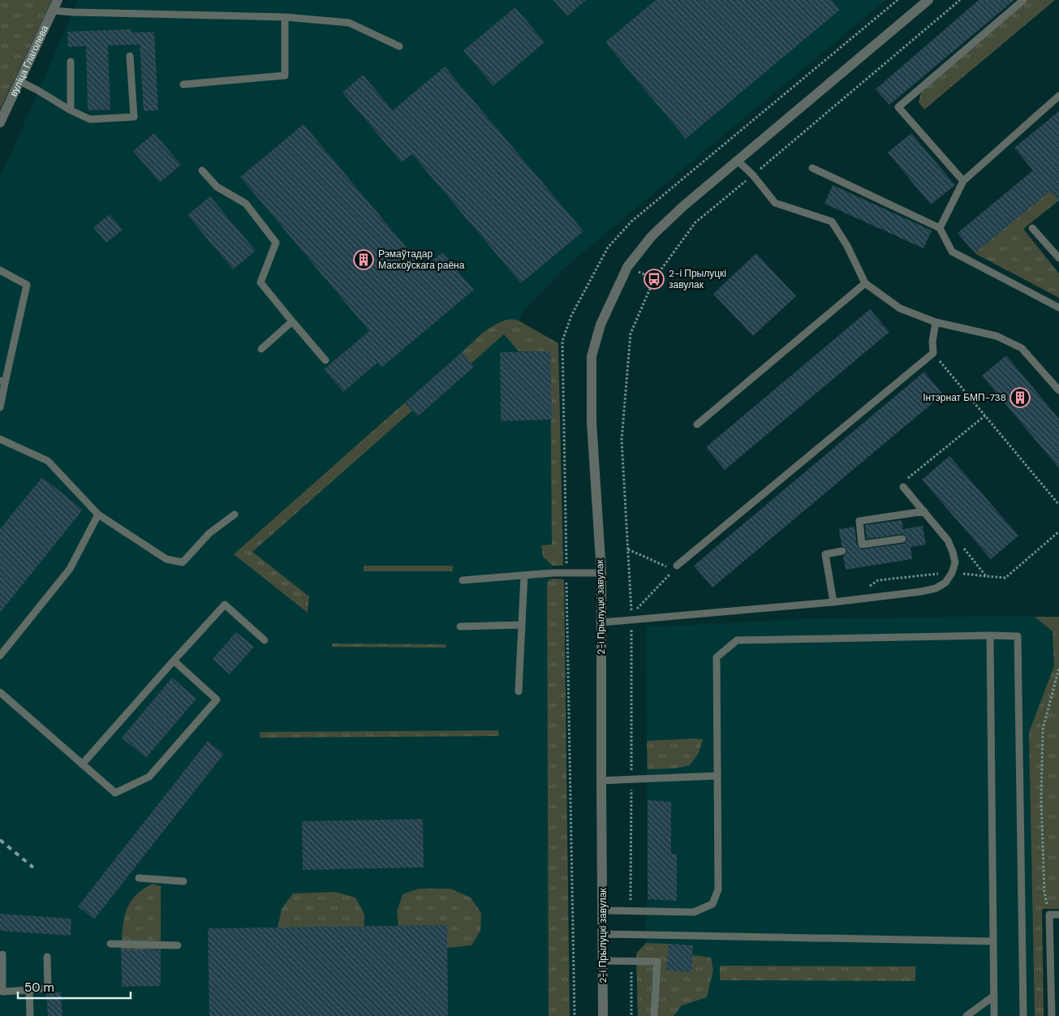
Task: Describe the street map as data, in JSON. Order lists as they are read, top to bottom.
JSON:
{
  "streets": {
    "street": ["вуліца Глаголева", "2-і Прылуцкі завулак"]
  },
  "places": {
    "building": ["Рэмаўтадар Маскоўскага раёна", "Інтэрнат БМП-738"],
    "bus stop": ["2-і Прылуцкі завулак"]
  },
  "scale_bar": "50 m"
}
